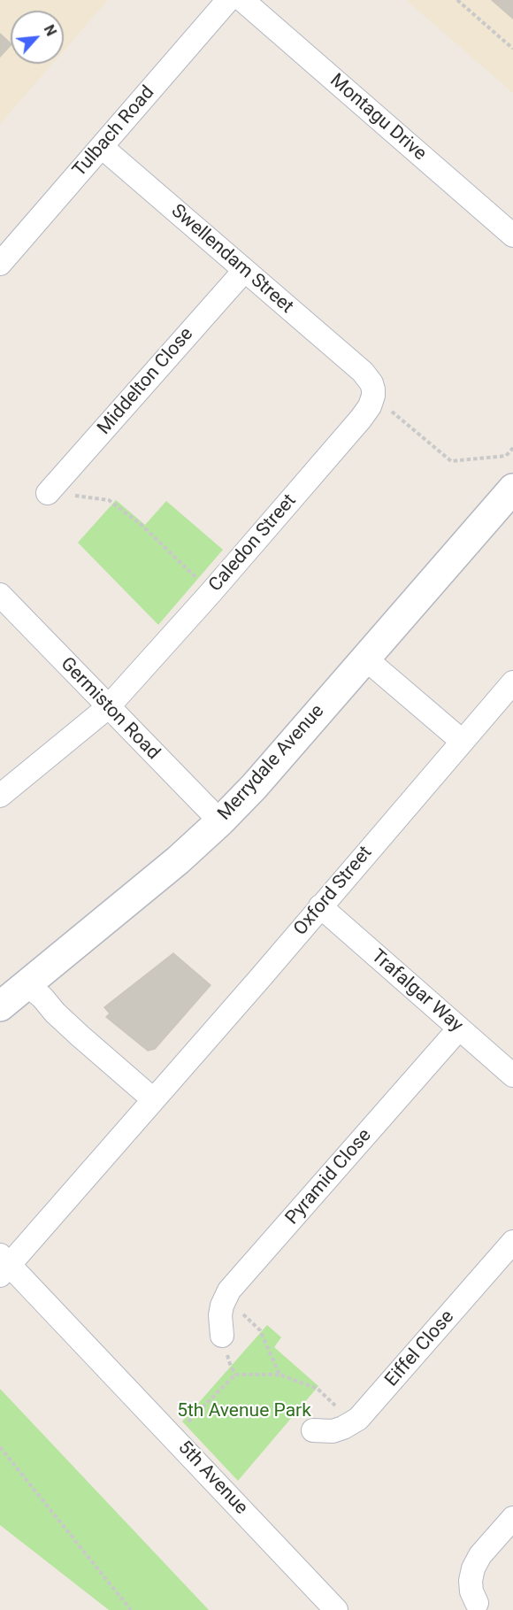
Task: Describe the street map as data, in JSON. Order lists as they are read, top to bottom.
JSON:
{
  "streets": {
    "street": [
      "Montagu Drive",
      "Tulbach Road",
      "Swellendam Street",
      "Middelton Close",
      "Caledon Street",
      "Germiston Road",
      "Merrydale Avenue",
      "Oxford Street",
      "Trafalgar Way",
      "Pyramid Close",
      "Eiffel Close",
      "5th Avenue"
    ]
  },
  "crossings": [
    ["Tulbach Road", "Swellendam Street"],
    ["Swellendam Street", "Middelton Close"],
    ["Swellendam Street", "Caledon Street"],
    ["Caledon Street", "Germiston Road"],
    ["Germiston Road", "Merrydale Avenue"],
    ["Oxford Street", "Trafalgar Way"],
    ["Oxford Street", "5th Avenue"],
    ["Trafalgar Way", "Pyramid Close"]
  ],
  "parks": ["5th Avenue Park"],
  "north": "top right"
}
